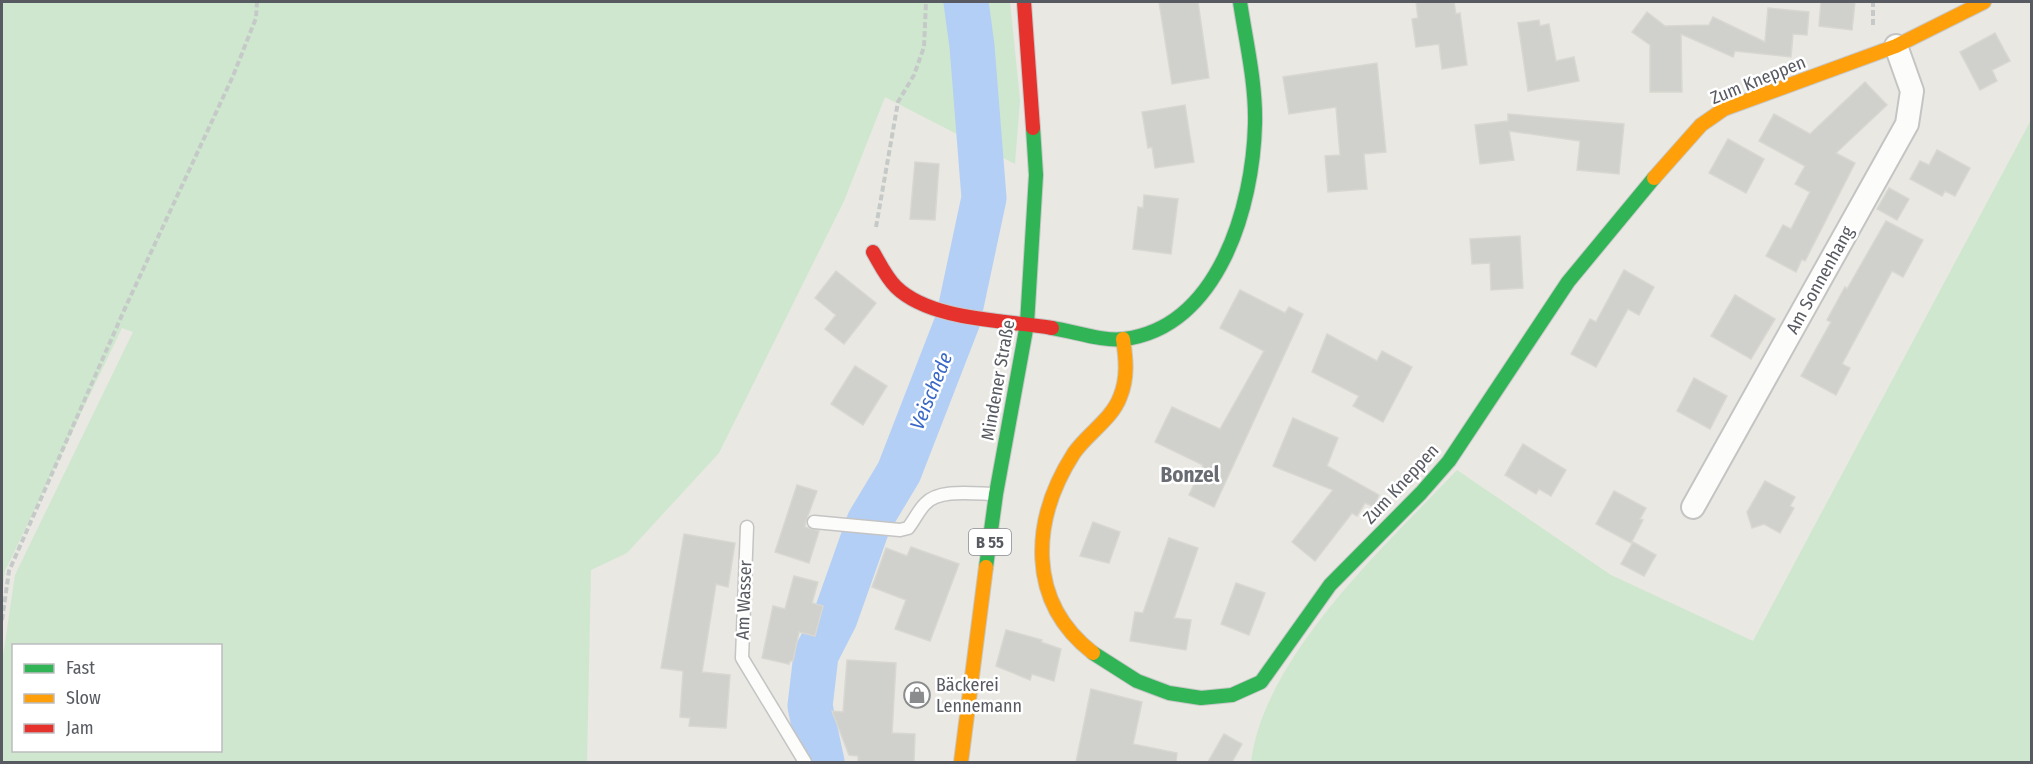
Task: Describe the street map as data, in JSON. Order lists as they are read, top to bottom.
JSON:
{
  "streets": {
    "street": [
      "Zum Kneppen",
      "Am Sonnenhang",
      "Mindener Straße",
      "B 55"
    ],
    "lane": ["Am Wasser"]
  },
  "crossings": [
    ["Zum Kneppen", "Am Sonnenhang"]
  ],
  "districts": ["Bonzel"],
  "water": ["Veischede"],
  "places": {
    "shop": ["Bäckerei Lennemann"]
  },
  "legend": ["Fast", "Slow", "Jam"]
}
